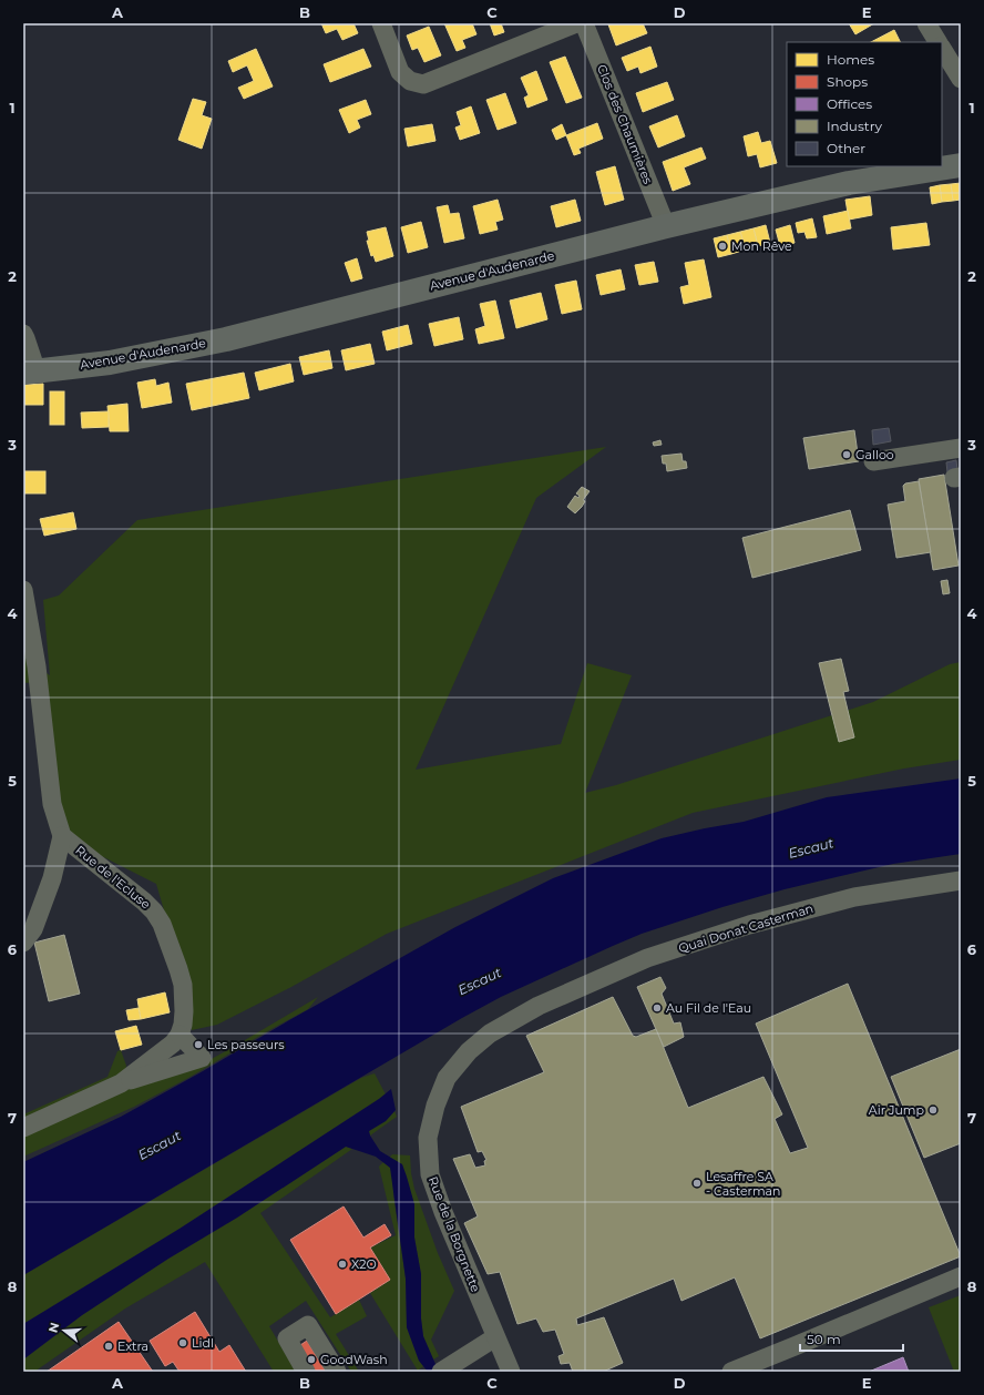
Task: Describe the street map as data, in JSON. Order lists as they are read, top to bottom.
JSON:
{
  "streets": {
    "main road": ["Avenue d'Audenarde"],
    "street": [
      "Clos des Chaumières",
      "Rue de l'Ecluse",
      "Quai Donat Casterman",
      "Rue de la Borgnette"
    ]
  },
  "crossings": [
    ["Clos des Chaumières", "Avenue d'Audenarde"],
    ["Quai Donat Casterman", "Rue de la Borgnette"]
  ],
  "water": ["Escaut"],
  "places": [
    "Mon Rêve",
    "Galloo",
    "Au Fil de l'Eau",
    "Les passeurs",
    "Air Jump",
    "Lesaffre SA - Casterman",
    "X2O",
    "Lidl",
    "Extra",
    "GoodWash"
  ],
  "legend": [
    "Homes",
    "Shops",
    "Offices",
    "Industry",
    "Other"
  ],
  "scale_bar": "50 m",
  "north": "left",
  "grid": {
    "columns": [
      "A",
      "B",
      "C",
      "D",
      "E"
    ],
    "rows": [
      "1",
      "2",
      "3",
      "4",
      "5",
      "6",
      "7",
      "8"
    ]
  }
}
